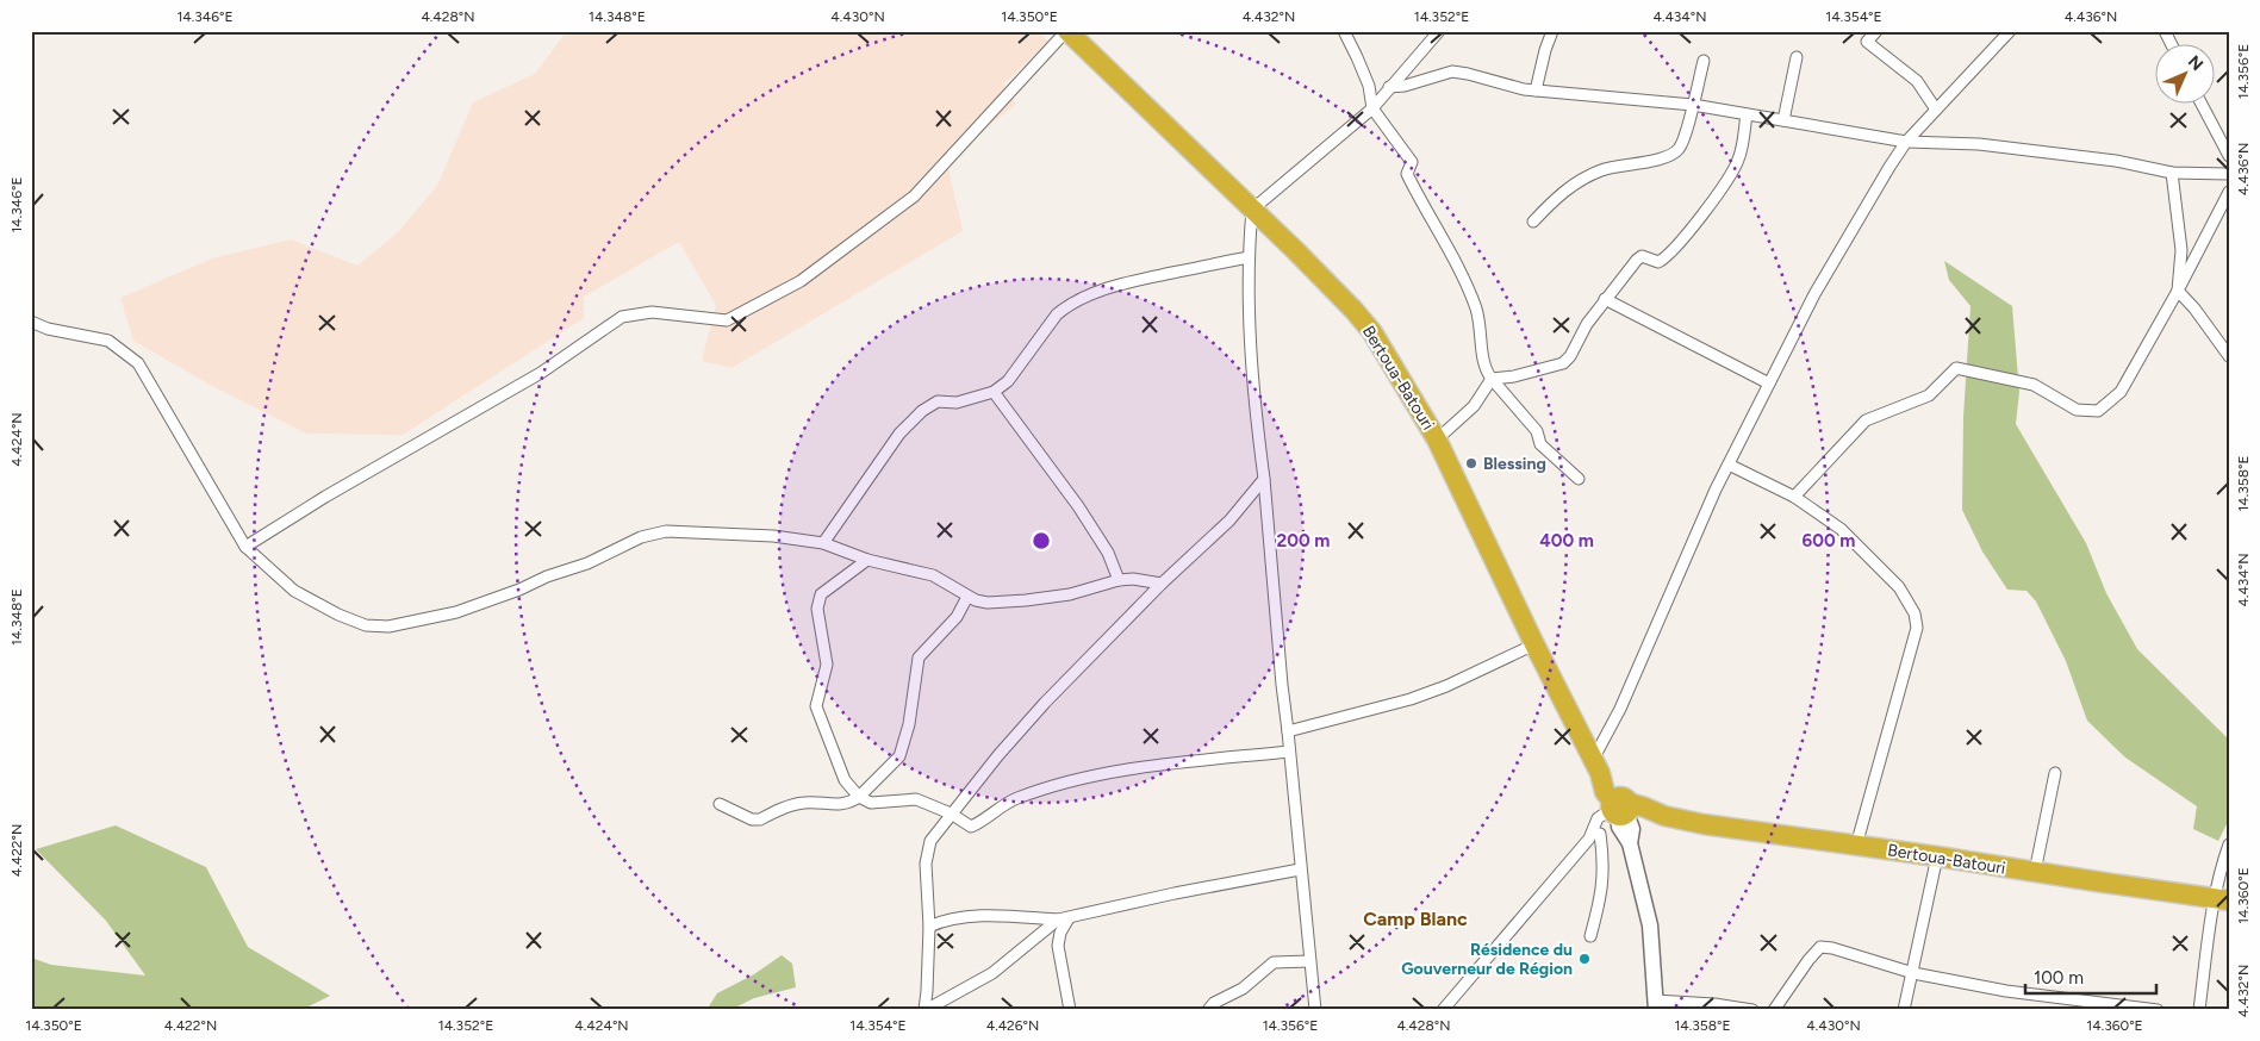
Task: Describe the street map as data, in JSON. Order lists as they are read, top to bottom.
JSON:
{
  "streets": {
    "highway": ["Bertoua-Batouri"]
  },
  "districts": ["Camp Blanc"],
  "places": ["Blessing", "Résidence du Gouverneur de Région"],
  "scale_bar": "100 m",
  "north": "top right",
  "coordinates": [
    "14.346°E",
    "4.428°N",
    "14.348°E",
    "4.430°N",
    "14.350°E",
    "4.432°N",
    "14.352°E",
    "4.434°N",
    "14.354°E",
    "4.436°N",
    "14.356°E",
    "4.424°N",
    "14.358°E",
    "4.422°N",
    "14.360°E",
    "4.426°N"
  ],
  "rings": ["200 m", "400 m", "600 m"]
}
